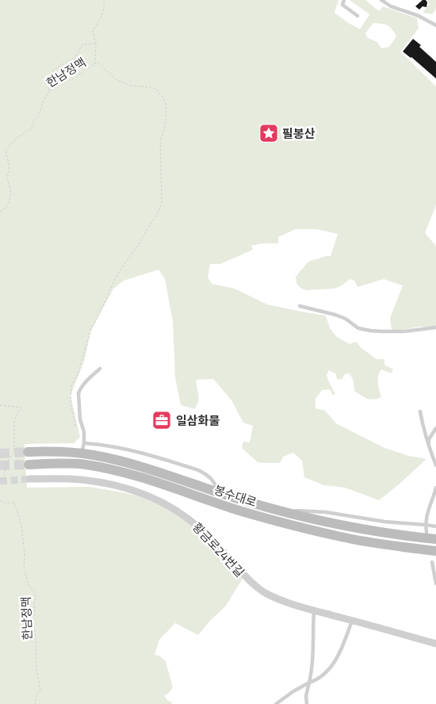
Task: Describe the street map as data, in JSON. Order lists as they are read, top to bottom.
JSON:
{
  "streets": {
    "main road": ["봉수대로"],
    "street": ["황금로24번길"],
    "path": ["한남정맥"]
  },
  "places": {
    "place": ["필봉산"],
    "office": ["일삼화물"]
  }
}
